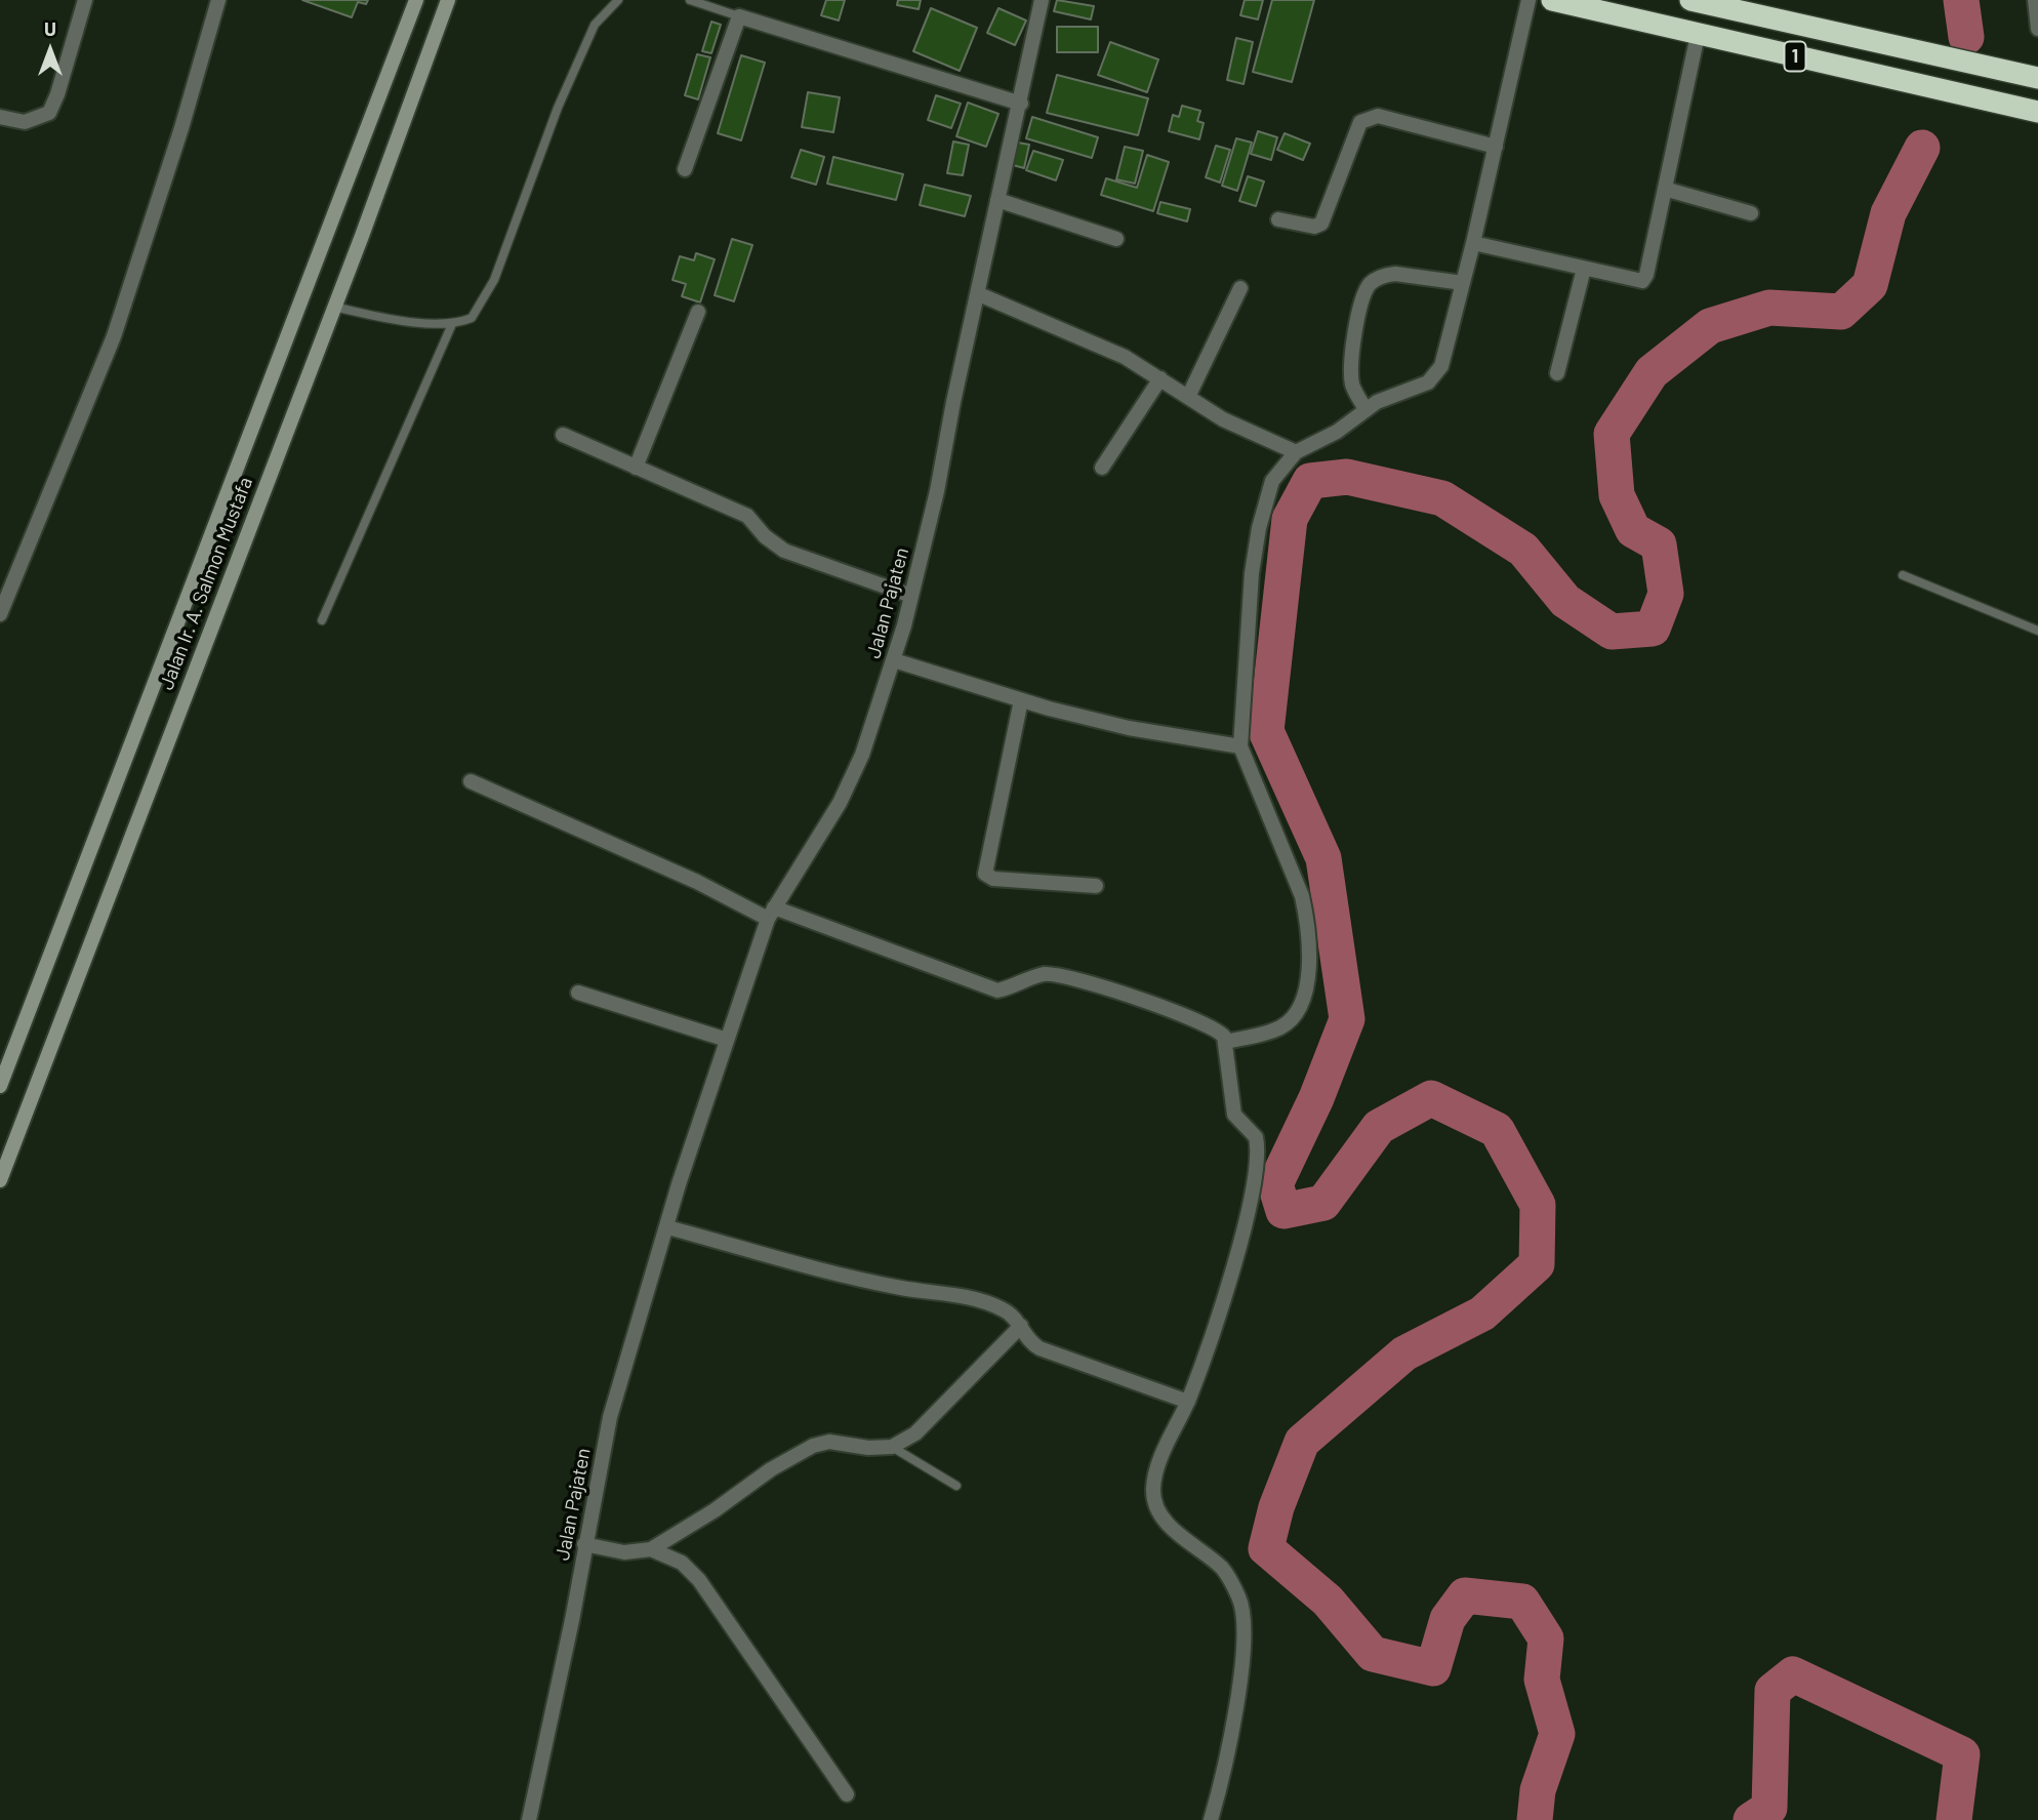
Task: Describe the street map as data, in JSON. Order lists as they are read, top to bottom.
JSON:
{
  "streets": {
    "highway": ["1"],
    "street": ["Jalan Ir. A. Salmon Mustafa", "Jalan Pajaten"]
  },
  "north": "top"
}
